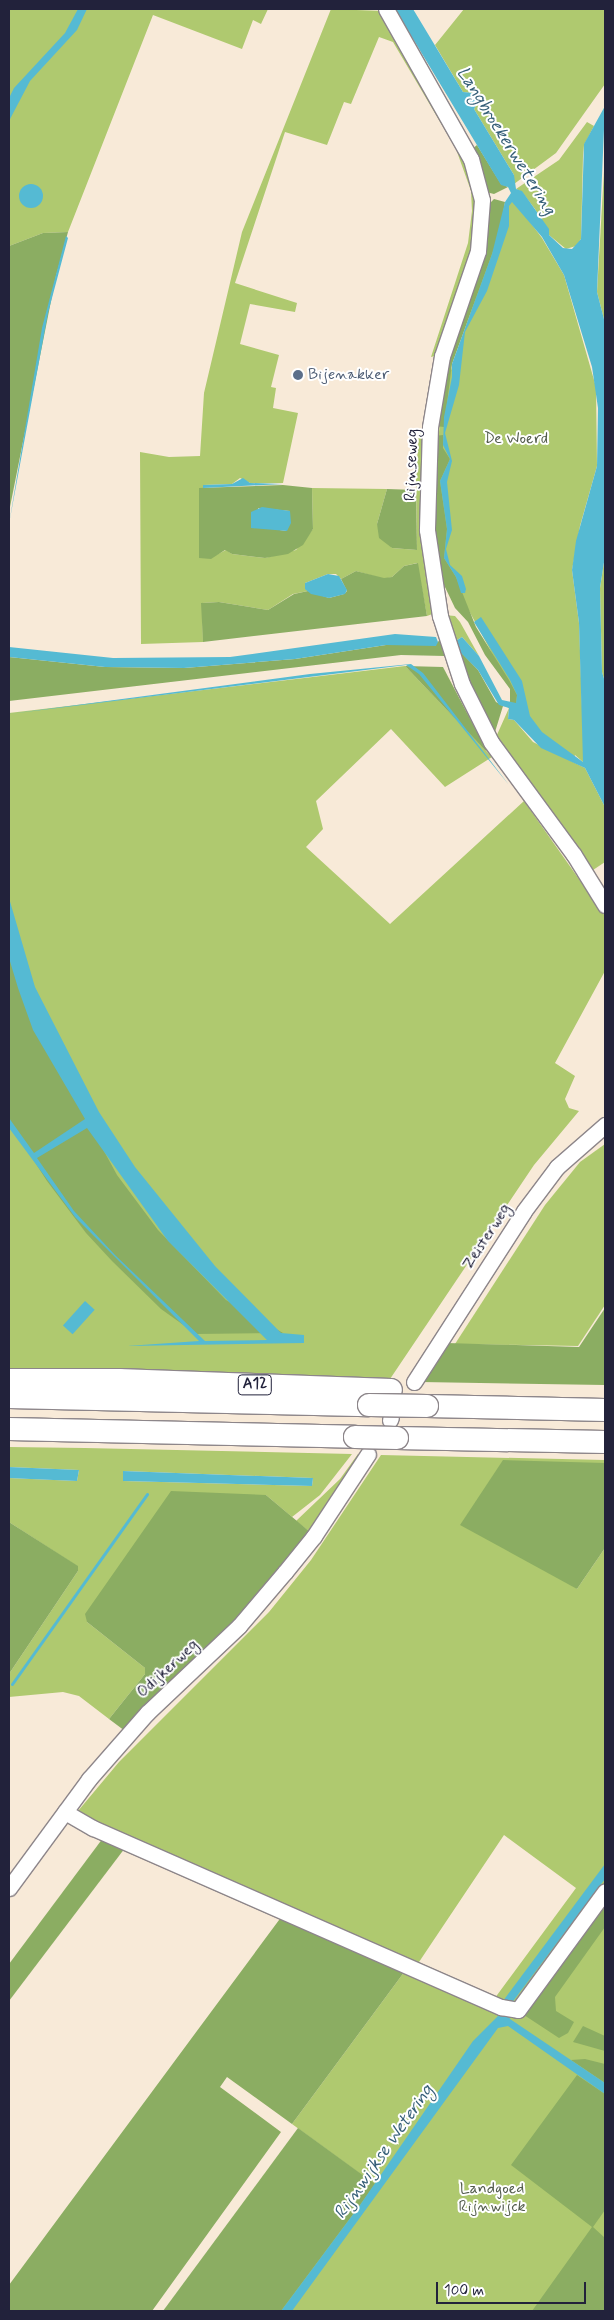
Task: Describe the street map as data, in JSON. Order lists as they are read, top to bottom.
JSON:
{
  "streets": {
    "highway": ["A12"],
    "street": ["Rijnseweg", "Zeisterweg", "Odijkerweg"]
  },
  "crossings": [
    ["Zeisterweg", "A12"]
  ],
  "water": ["Langbroekerwetering", "Rijnwijkse Wetering"],
  "parks": ["De Woerd", "Landgoed Rijnwijck"],
  "places": ["Bijenakker"],
  "scale_bar": "100 m"
}
